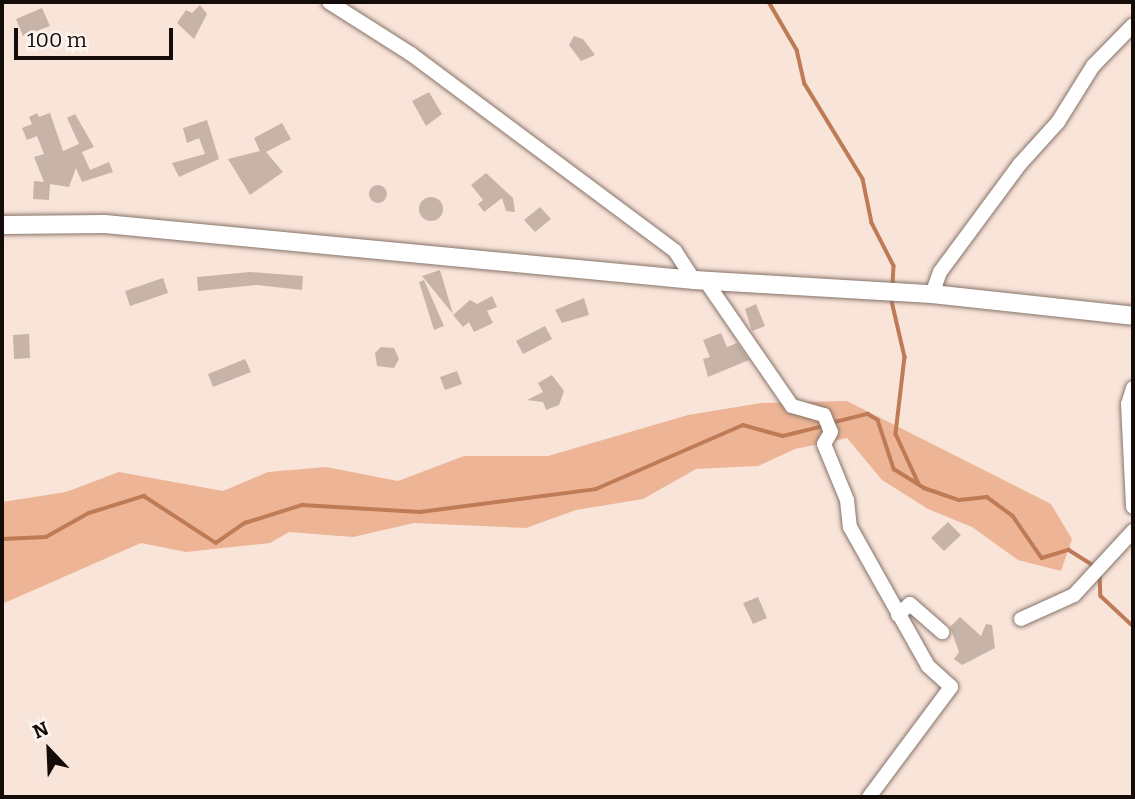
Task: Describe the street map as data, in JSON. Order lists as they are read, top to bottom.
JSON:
{
  "scale_bar": "100 m",
  "north": "top left"
}
